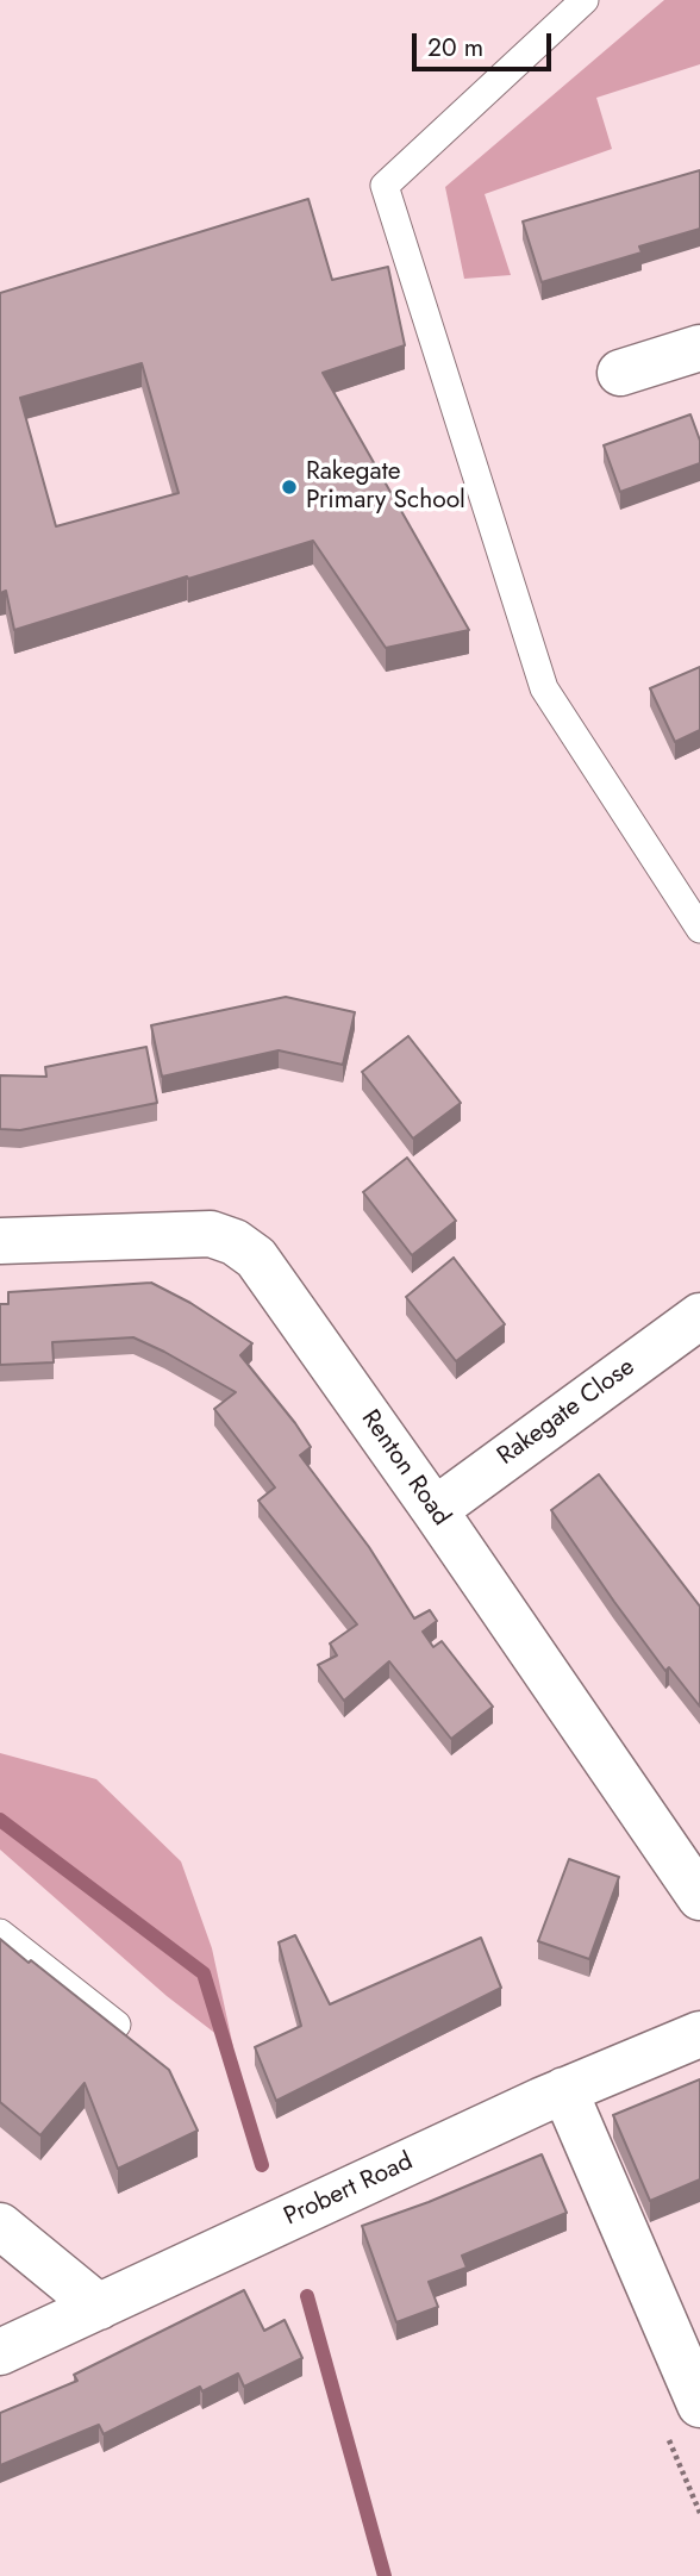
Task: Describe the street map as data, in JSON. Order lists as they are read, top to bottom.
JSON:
{
  "streets": {
    "street": ["Rakegate Close", "Renton Road", "Probert Road"]
  },
  "crossings": [
    ["Rakegate Close", "Renton Road"]
  ],
  "places": ["Rakegate Primary School"],
  "scale_bar": "20 m"
}
